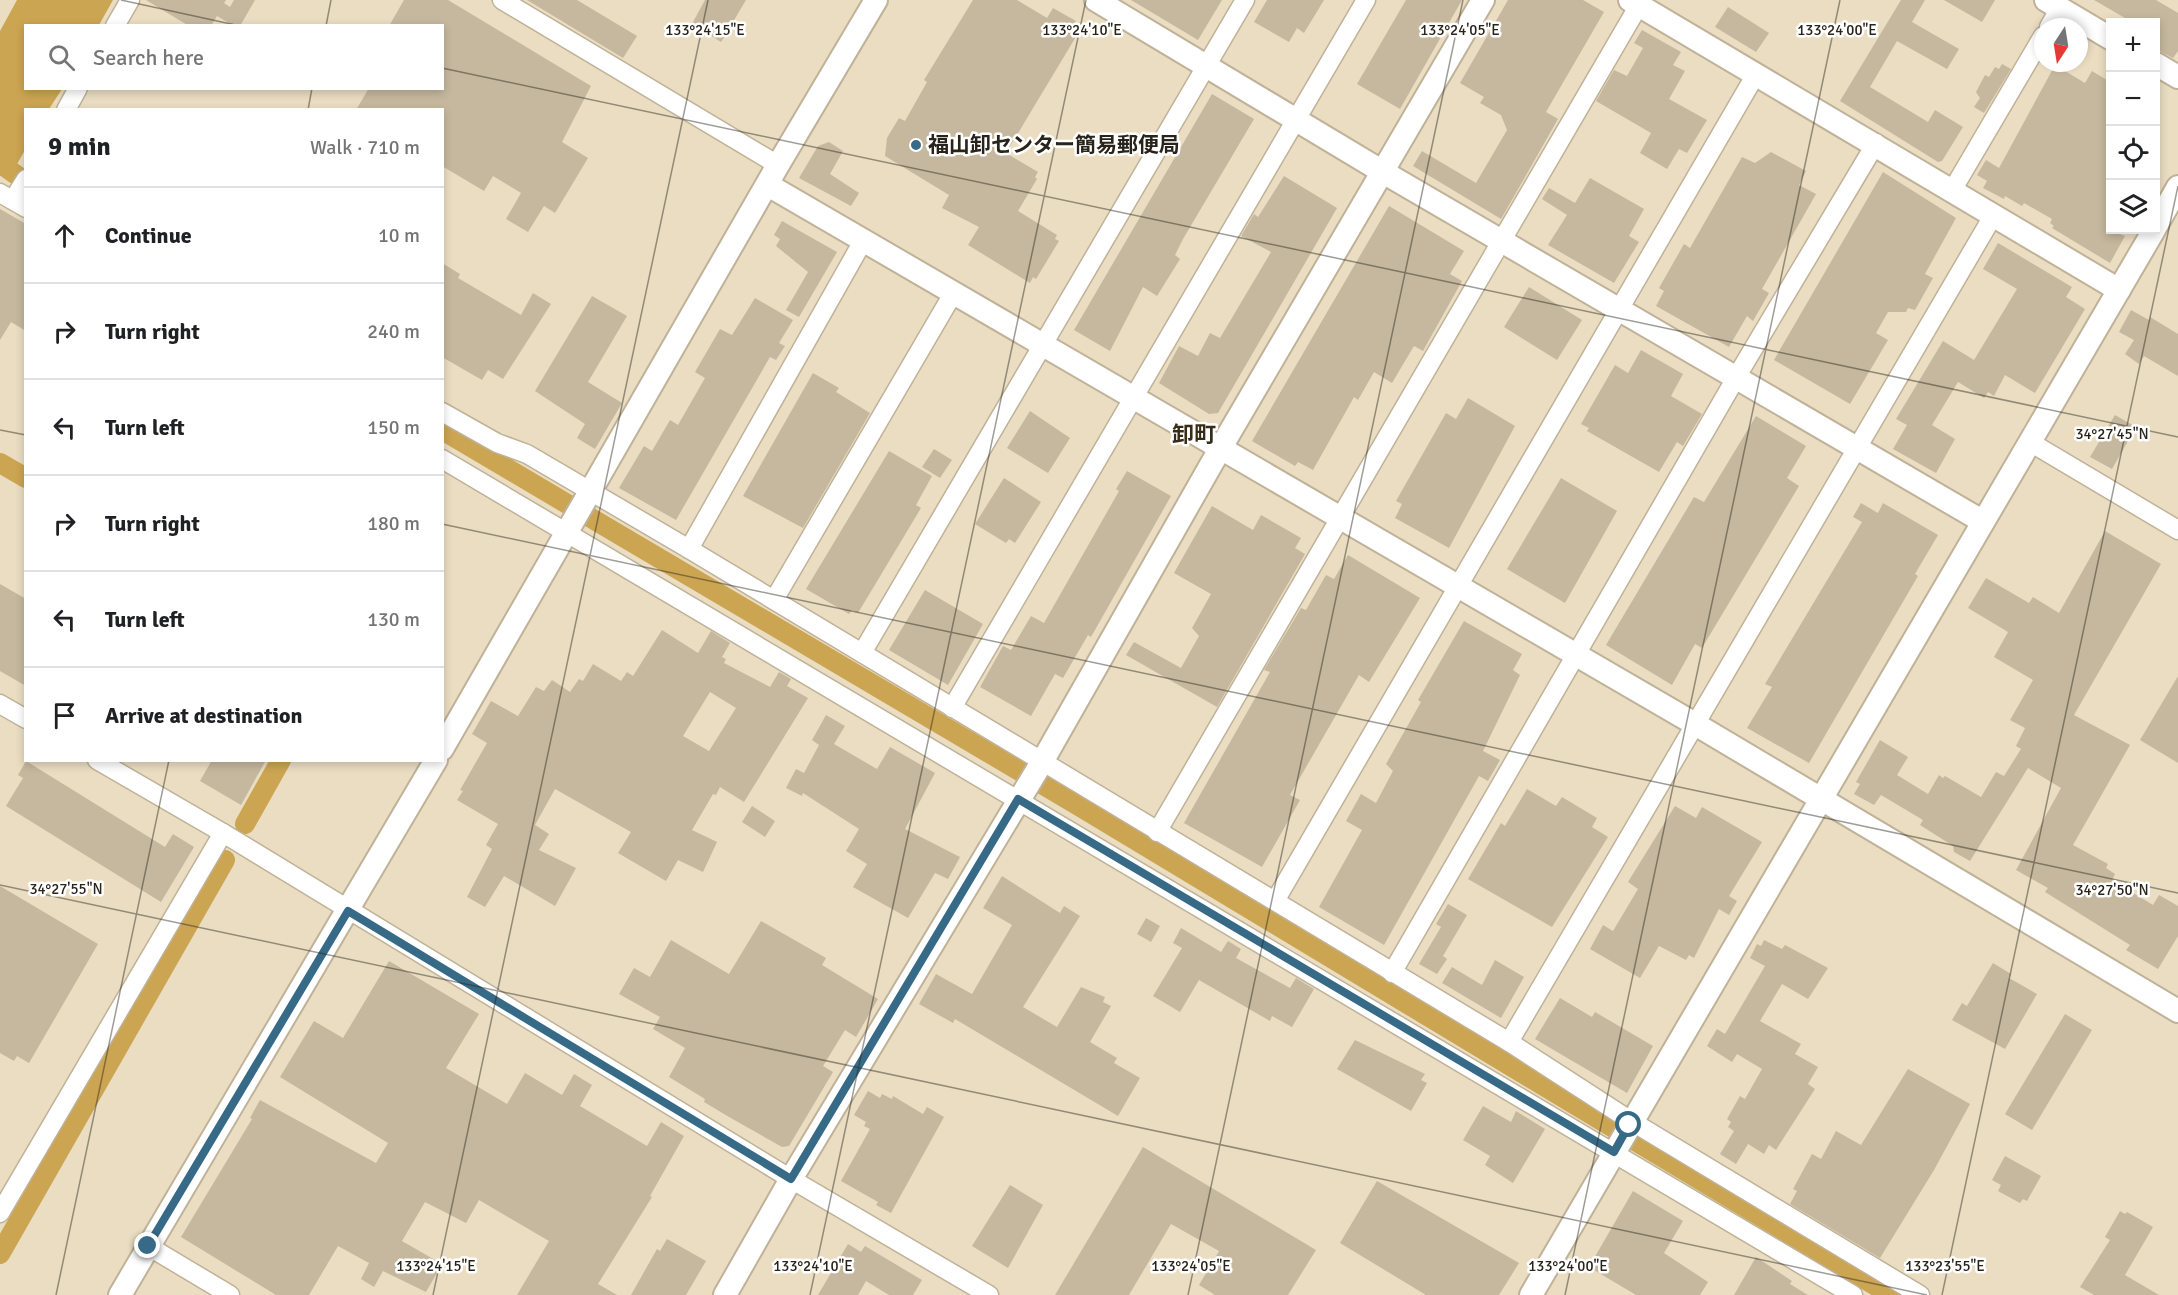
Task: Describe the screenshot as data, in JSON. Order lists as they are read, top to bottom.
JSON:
{
  "districts": ["卸町"],
  "places": ["福山卸センター簡易郵便局"],
  "north": "bottom",
  "page": {
    "map_buttons": ["+", "−"],
    "search": "Search here",
    "heading": ["9 min", "Walk · 710 m"],
    "list": [
      ["Continue", "10 m"],
      ["Turn right", "240 m"],
      ["Turn left", "150 m"],
      ["Turn right", "180 m"],
      ["Turn left", "130 m"],
      "Arrive at destination"
    ]
  },
  "coordinates": [
    "133°24'15\"E",
    "133°24'10\"E",
    "133°24'05\"E",
    "133°24'00\"E",
    "34°27'45\"N",
    "34°27'55\"N",
    "34°27'50\"N",
    "133°23'55\"E"
  ]
}
